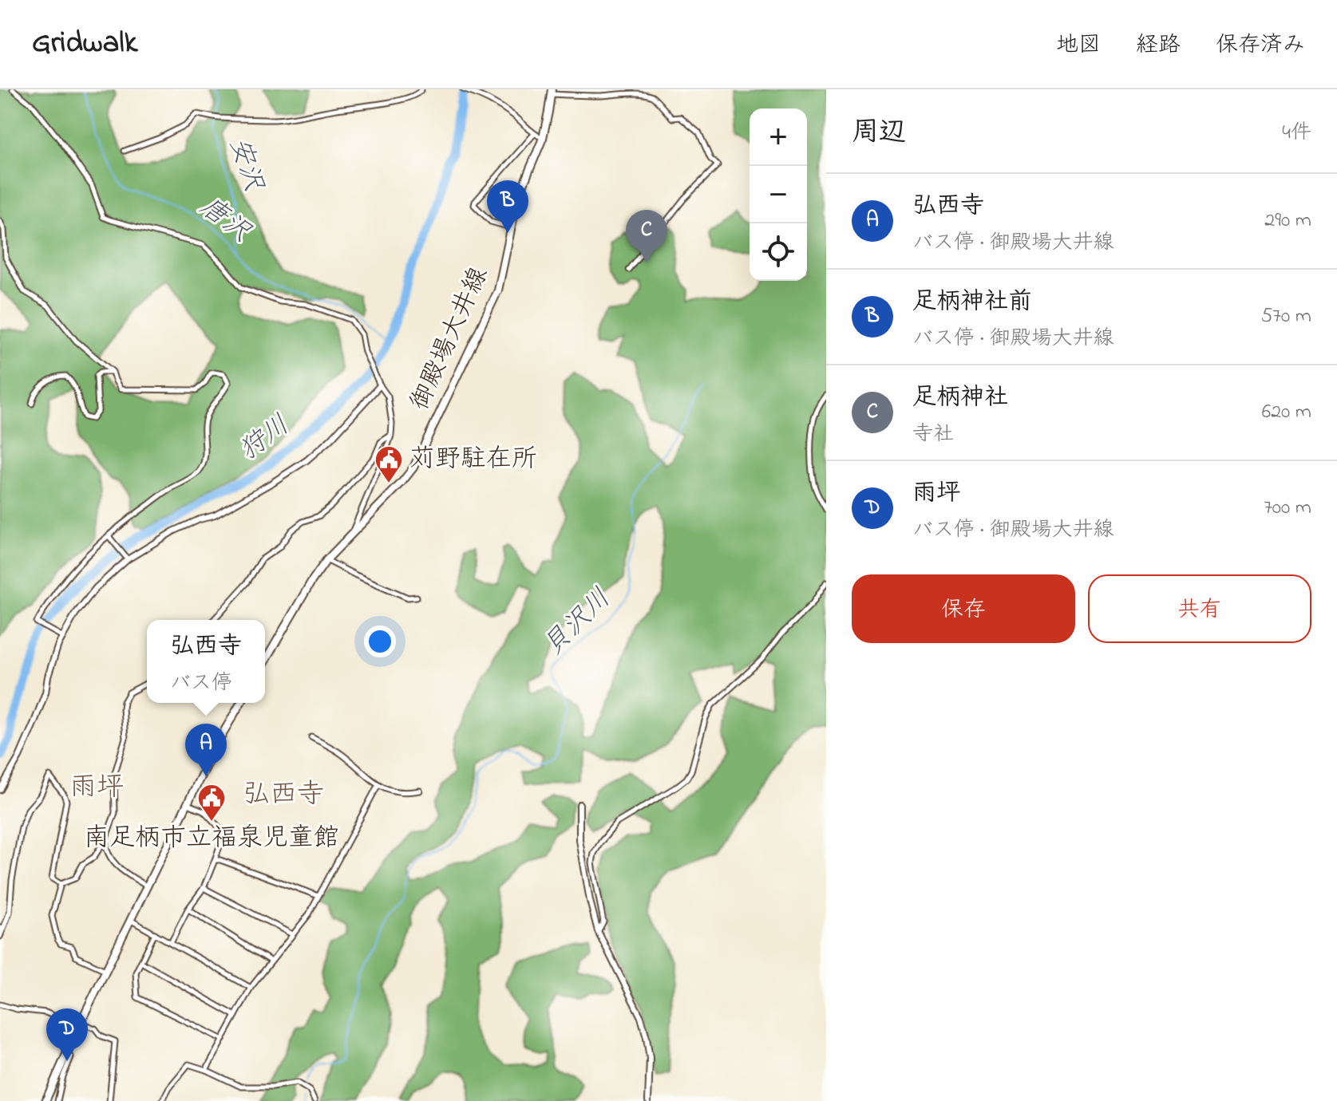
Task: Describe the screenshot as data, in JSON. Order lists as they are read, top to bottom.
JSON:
{
  "streets": {
    "main road": ["御殿場大井線"]
  },
  "districts": ["雨坪", "弘西寺"],
  "water": [
    "安沢",
    "唐沢",
    "狩川",
    "貝沢川"
  ],
  "places": {
    "public building": ["苅野駐在所", "南足柄市立福泉児童館"]
  },
  "page": {
    "header": "Gridwalk",
    "nav": ["地図", "経路", "保存済み"],
    "heading": ["周辺", "4件"],
    "map_buttons": ["+", "−"],
    "list": [
      {
        "mark": "A",
        "name": "弘西寺",
        "note": "バス停 · 御殿場大井線",
        "value": "290 m"
      },
      {
        "mark": "B",
        "name": "足柄神社前",
        "note": "バス停 · 御殿場大井線",
        "value": "570 m"
      },
      {
        "mark": "C",
        "name": "足柄神社",
        "note": "寺社",
        "value": "620 m"
      },
      {
        "mark": "D",
        "name": "雨坪",
        "note": "バス停 · 御殿場大井線",
        "value": "700 m"
      }
    ],
    "pins": [
      "B",
      "C",
      "A",
      "D"
    ],
    "buttons": ["保存", "共有"],
    "popup": ["弘西寺", "バス停"]
  }
}
